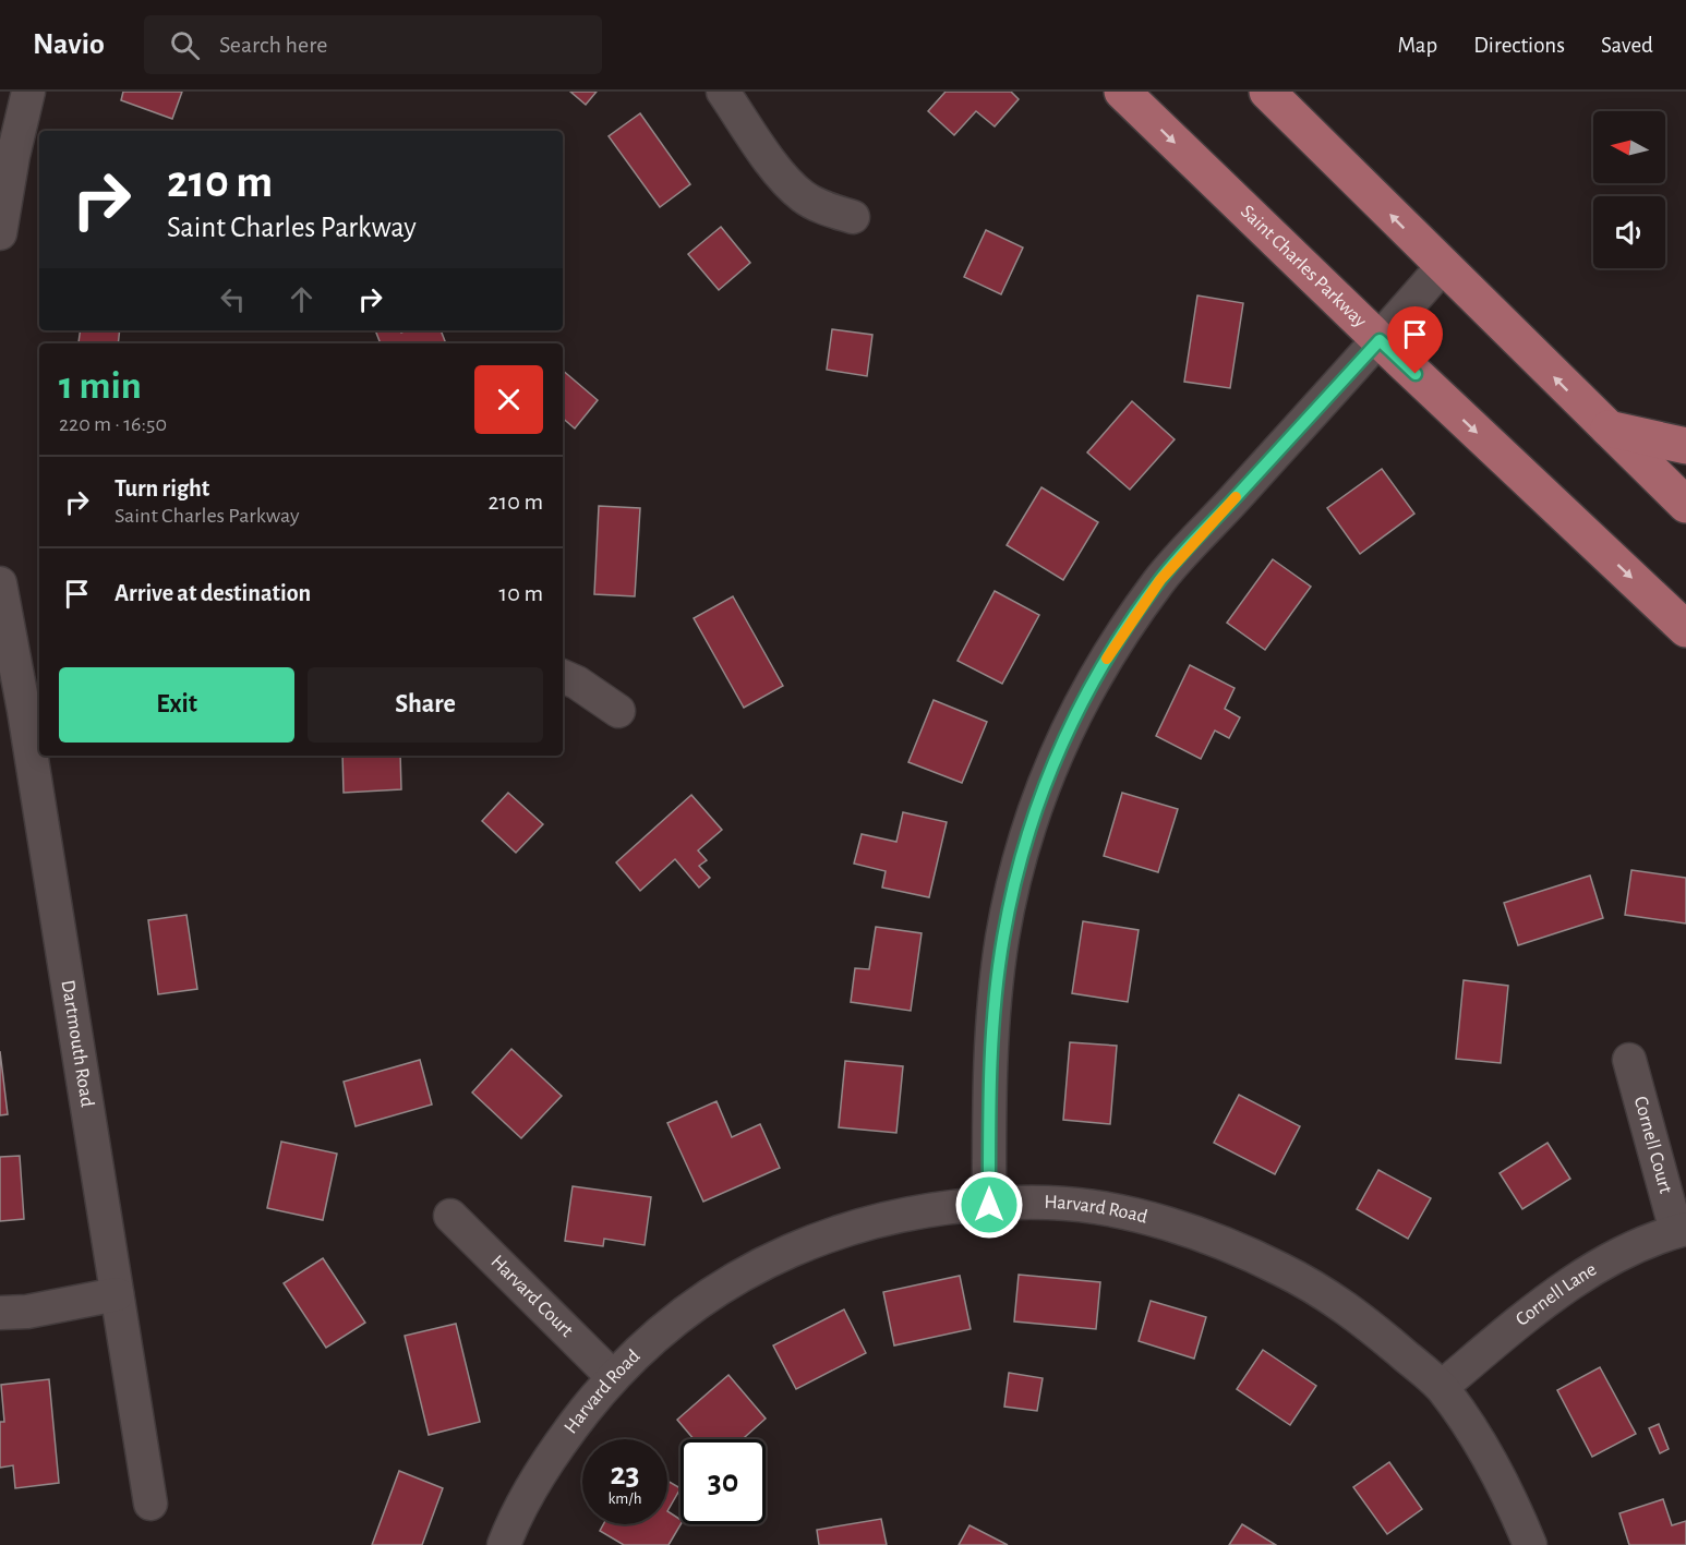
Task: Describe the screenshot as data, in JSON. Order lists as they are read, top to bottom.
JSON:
{
  "streets": {
    "main road": ["Saint Charles Parkway"],
    "street": [
      "Dartmouth Road",
      "Cornell Court",
      "Harvard Road",
      "Harvard Court",
      "Cornell Lane"
    ]
  },
  "crossings": [
    ["Cornell Court", "Cornell Lane"],
    ["Harvard Road", "Harvard Court"],
    ["Harvard Road", "Cornell Lane"]
  ],
  "north": "left",
  "page": {
    "header": "Navio",
    "search": "Search here",
    "nav": ["Map", "Directions", "Saved"],
    "turn": ["210 m", "Saint Charles Parkway"],
    "heading": ["1 min", "220 m · 16:50"],
    "list": [
      {
        "name": "Turn right",
        "note": "Saint Charles Parkway",
        "value": "210 m"
      },
      {
        "name": "Arrive at destination",
        "value": "10 m"
      }
    ],
    "buttons": ["Exit", "Share"],
    "speed": "23 km/h",
    "limit": "30"
  }
}
